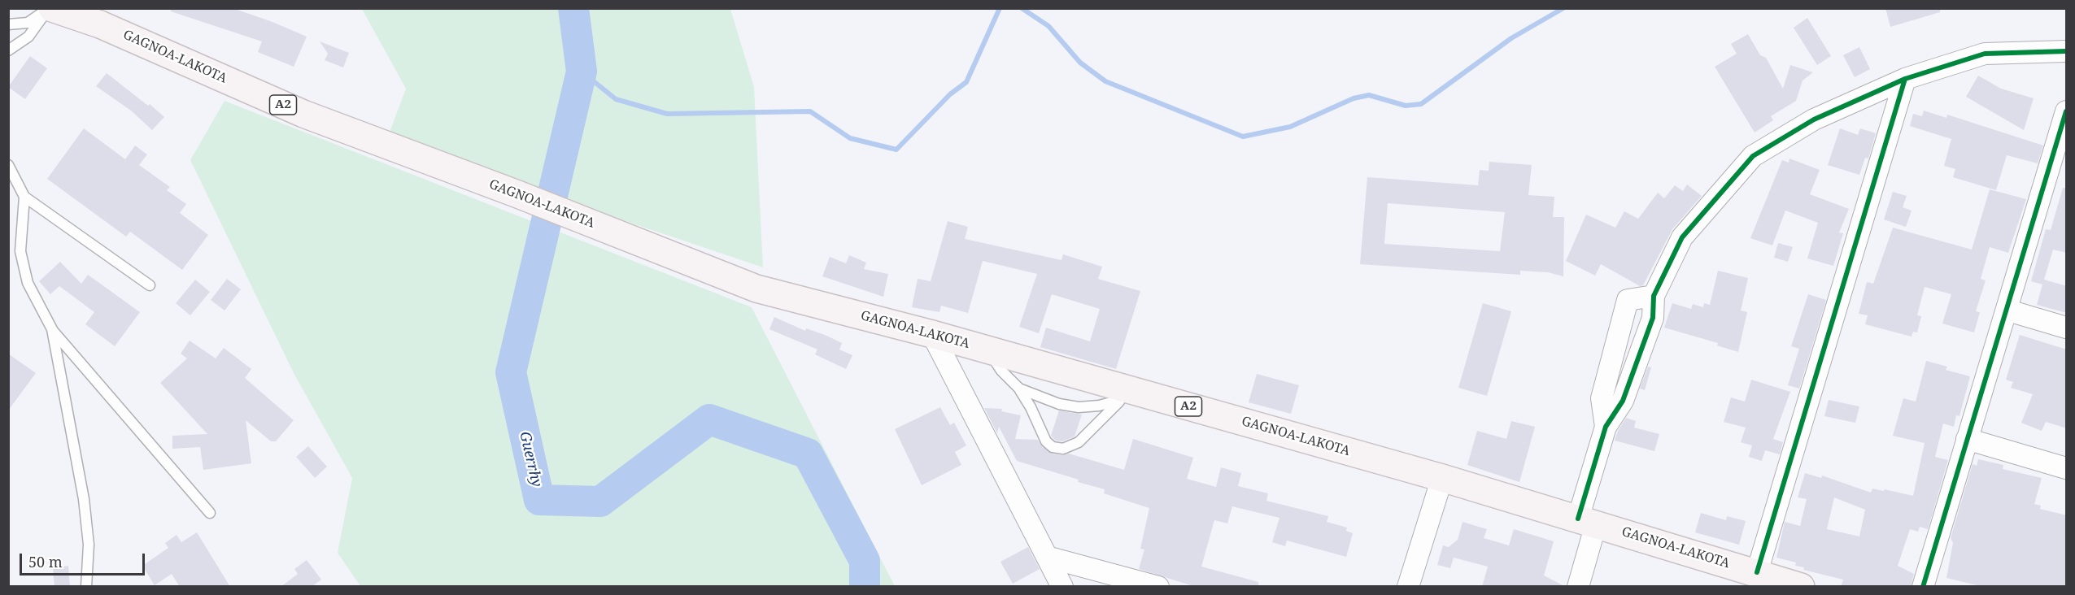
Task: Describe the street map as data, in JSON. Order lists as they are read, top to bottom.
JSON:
{
  "streets": {
    "main road": ["GAGNOA-LAKOTA", "A2"]
  },
  "water": ["Guerrhy"],
  "scale_bar": "50 m"
}
